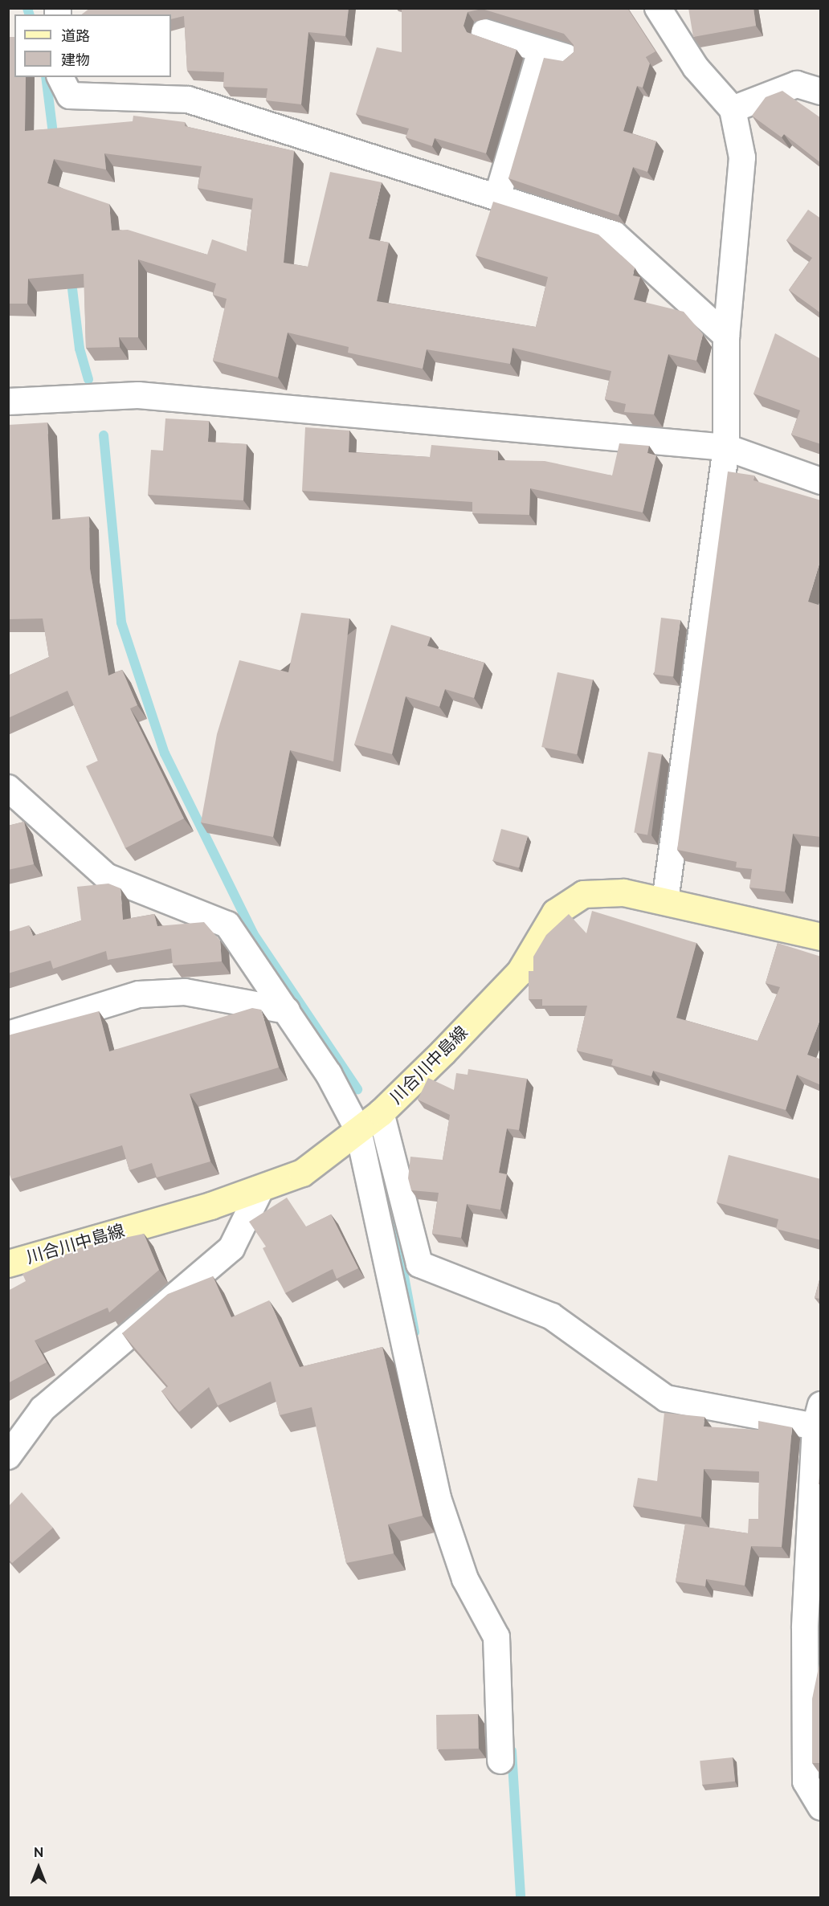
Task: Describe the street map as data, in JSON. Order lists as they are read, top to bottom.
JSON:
{
  "streets": {
    "main road": ["川合川中島線"]
  },
  "legend": ["道路", "建物"],
  "north": "top"
}
